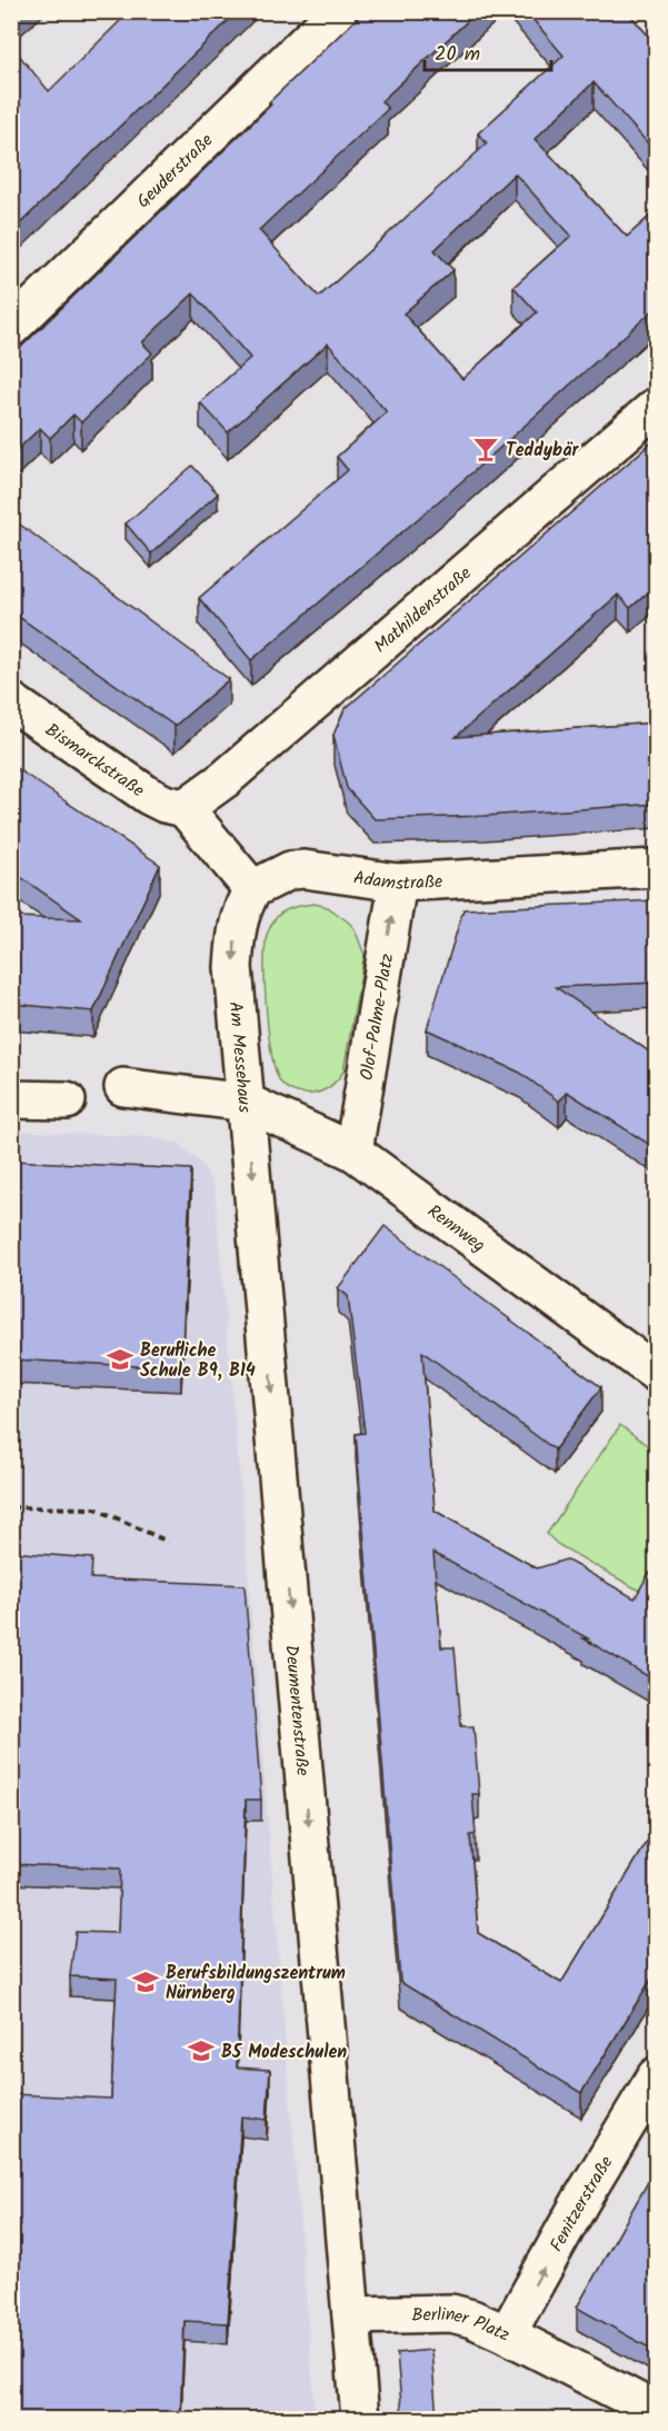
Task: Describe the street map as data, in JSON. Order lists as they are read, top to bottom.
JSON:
{
  "streets": {
    "street": [
      "Geuderstraße",
      "Mathildenstraße",
      "Bismarckstraße",
      "Adamstraße",
      "Olof-Palme-Platz",
      "Am Messehaus",
      "Rennweg",
      "Deumentenstraße",
      "Fenitzerstraße",
      "Berliner Platz"
    ]
  },
  "crossings": [
    ["Mathildenstraße", "Bismarckstraße"],
    ["Adamstraße", "Olof-Palme-Platz"],
    ["Adamstraße", "Am Messehaus"],
    ["Olof-Palme-Platz", "Rennweg"],
    ["Am Messehaus", "Rennweg"],
    ["Am Messehaus", "Deumentenstraße"],
    ["Rennweg", "Deumentenstraße"],
    ["Deumentenstraße", "Berliner Platz"],
    ["Fenitzerstraße", "Berliner Platz"]
  ],
  "one_way": [
    "Olof-Palme-Platz",
    "Am Messehaus",
    "Deumentenstraße",
    "Fenitzerstraße"
  ],
  "places": {
    "bar": ["Teddybär"],
    "school or university": ["Berufliche Schule B9, B14", "Berufsbildungszentrum Nürnberg", "B5 Modeschulen"]
  },
  "scale_bar": "20 m"
}
